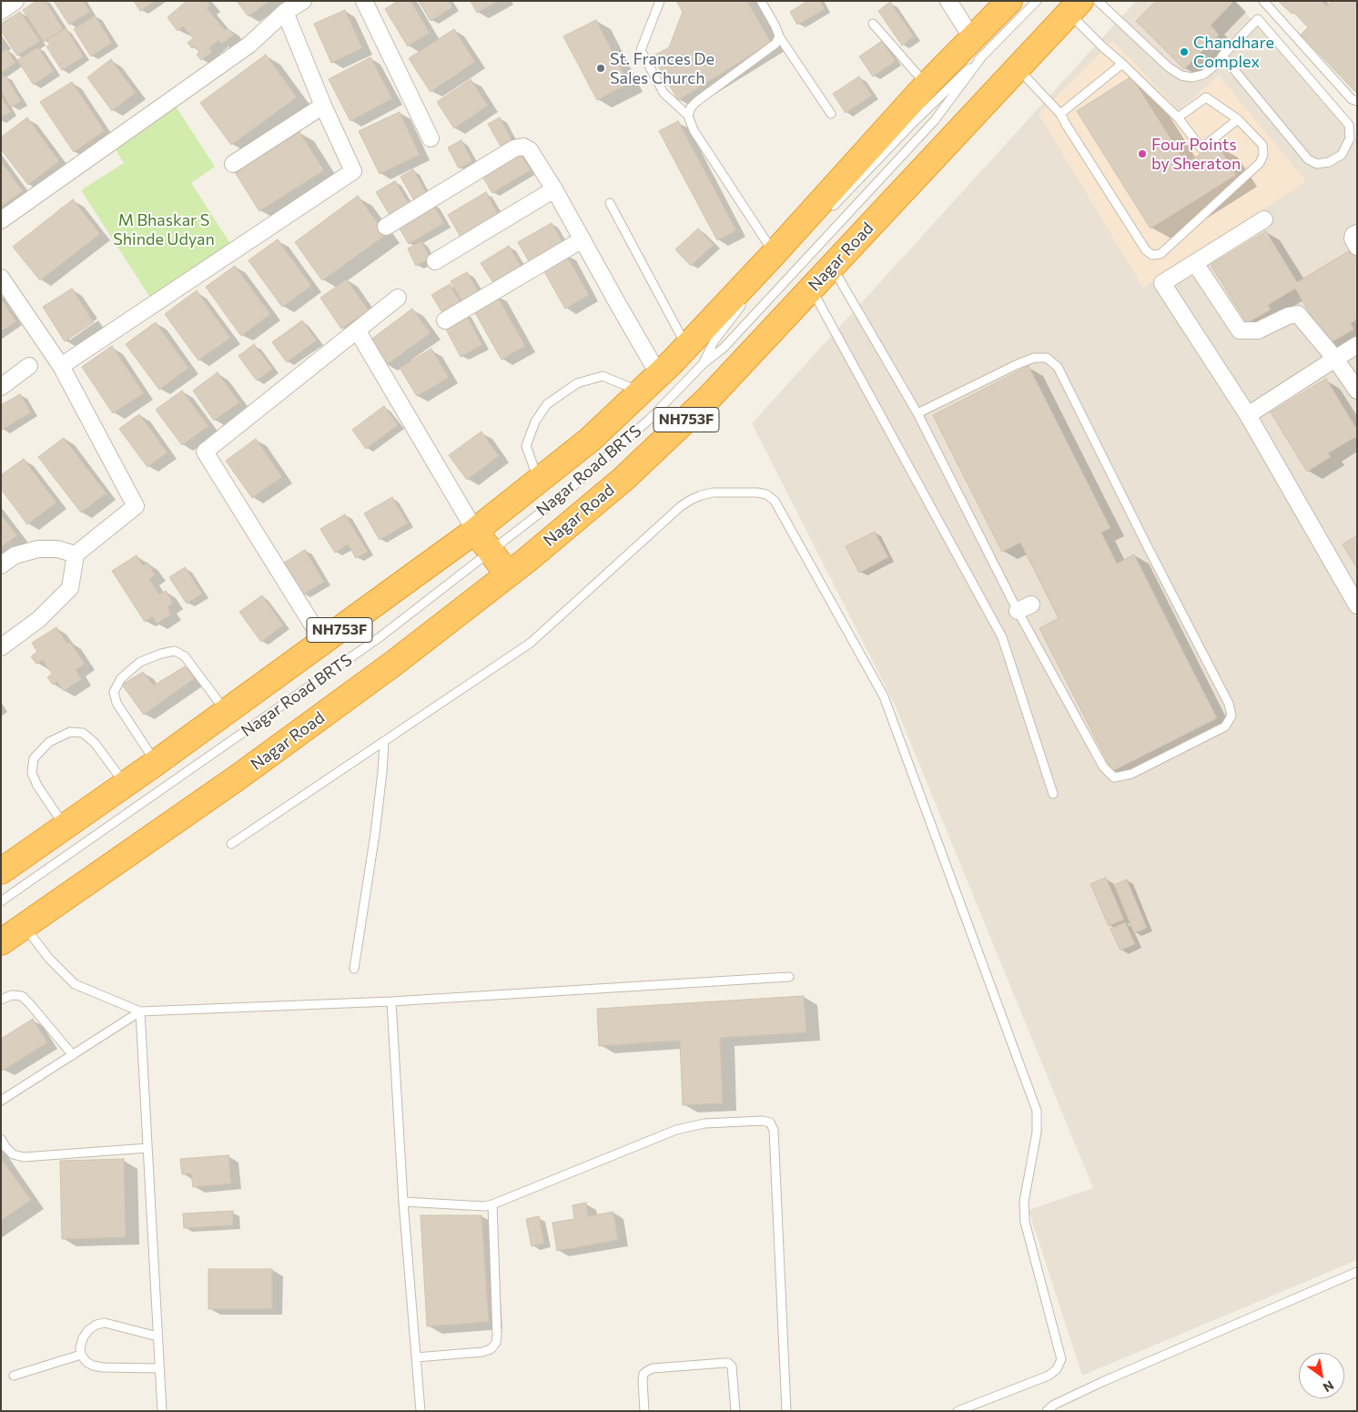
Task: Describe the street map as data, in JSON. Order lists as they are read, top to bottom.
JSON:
{
  "streets": {
    "highway": ["Nagar Road", "NH753F"],
    "lane": ["Nagar Road BRTS"]
  },
  "crossings": [
    ["NH753F", "Nagar Road BRTS"]
  ],
  "parks": ["M Bhaskar S Shinde Udyan"],
  "places": ["Chandhare Complex", "St. Frances De Sales Church", "Four Points by Sheraton"],
  "north": "bottom right"
}
